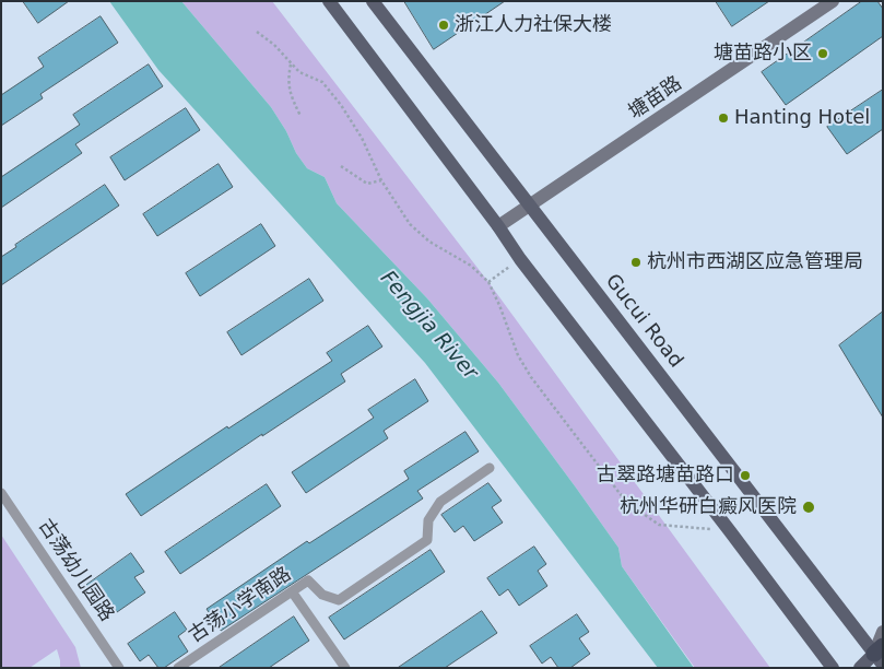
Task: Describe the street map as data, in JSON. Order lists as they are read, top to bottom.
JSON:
{
  "streets": {
    "main road": ["Gucui Road"],
    "street": ["塘苗路"],
    "lane": ["古荡幼儿园路", "古荡小学南路"]
  },
  "crossings": [
    ["塘苗路", "Gucui Road"]
  ],
  "water": ["Fengjia River"],
  "places": [
    "浙江人力社保大楼",
    "塘苗路小区",
    "Hanting Hotel",
    "杭州市西湖区应急管理局",
    "古翠路塘苗路口",
    "杭州华研白癜风医院"
  ]
}
